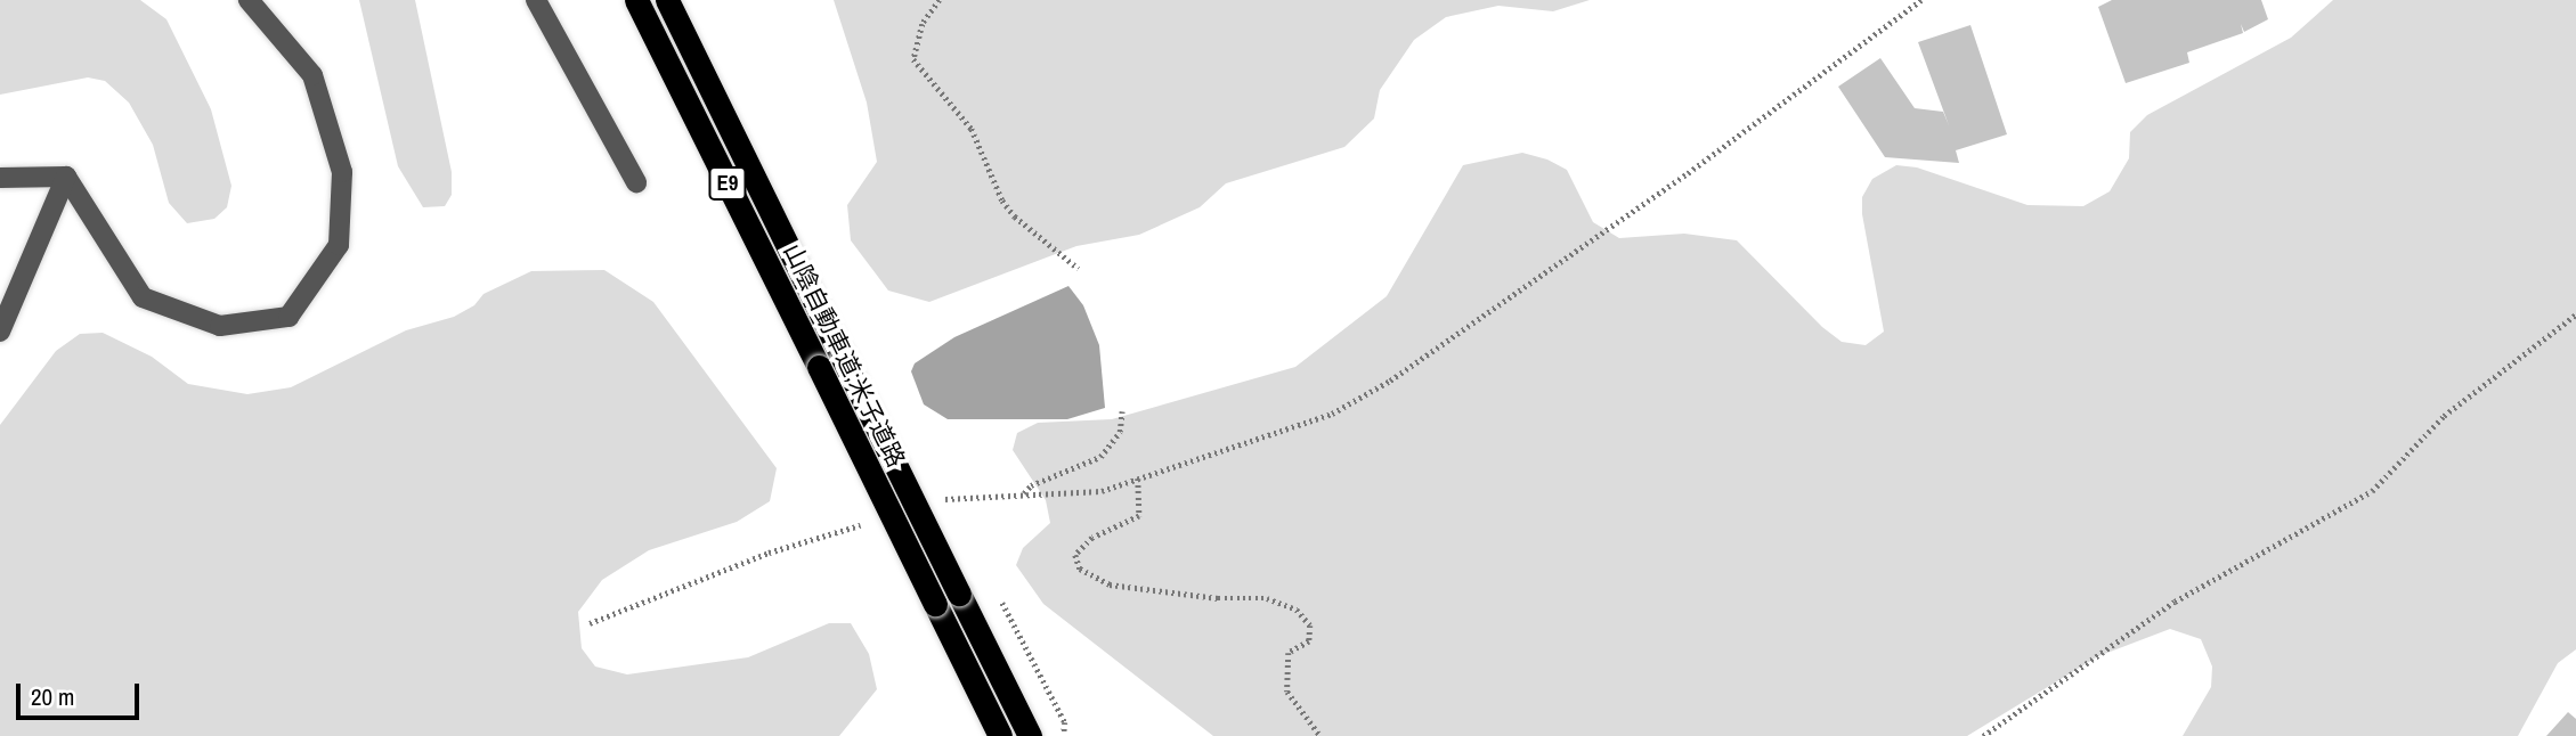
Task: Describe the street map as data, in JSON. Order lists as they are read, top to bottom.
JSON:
{
  "streets": {
    "highway": ["E9", "山陰自動車道;米子道路"]
  },
  "scale_bar": "20 m"
}
